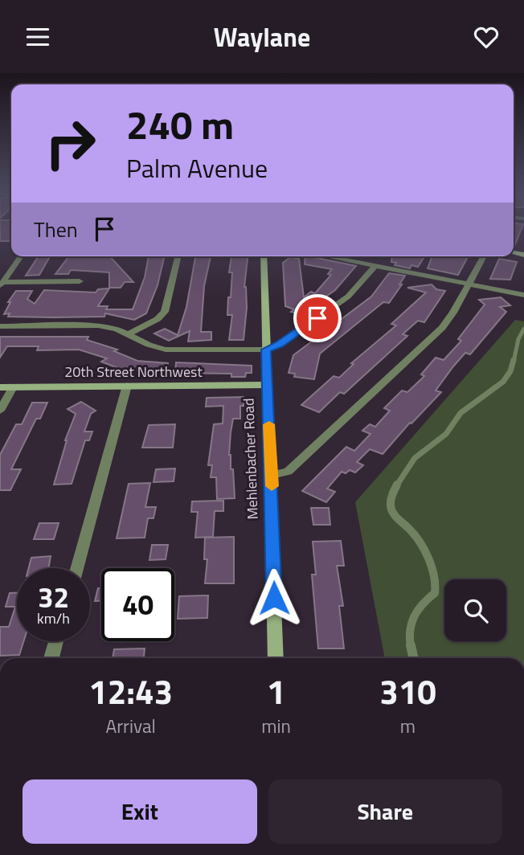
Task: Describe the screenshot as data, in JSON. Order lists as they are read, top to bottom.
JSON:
{
  "streets": {
    "street": ["20th Street Northwest", "Mehlenbacher Road"]
  },
  "crossings": [
    ["20th Street Northwest", "Mehlenbacher Road"]
  ],
  "page": {
    "header": "Waylane",
    "turn": ["240 m", "Palm Avenue"],
    "then": "Then",
    "speed": "32 km/h",
    "limit": "40",
    "eta": [
      "12:43",
      "Arrival",
      "1",
      "min",
      "310",
      "m"
    ],
    "buttons": ["Exit", "Share"]
  }
}
